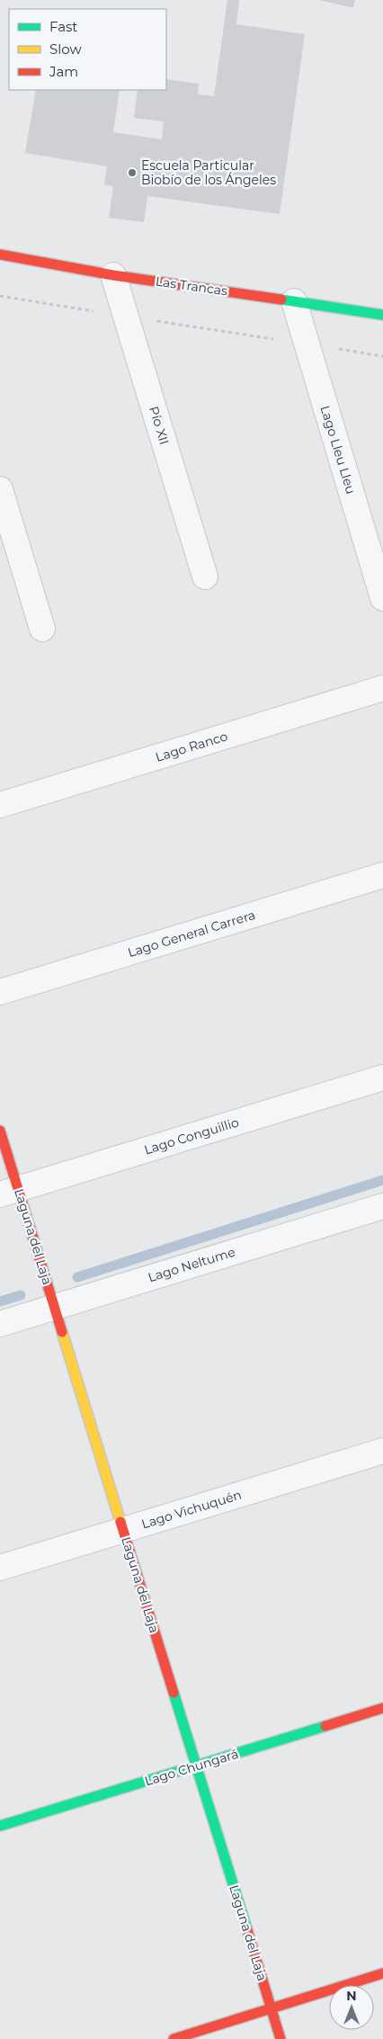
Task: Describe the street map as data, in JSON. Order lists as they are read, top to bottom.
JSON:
{
  "streets": {
    "street": [
      "Las Trancas",
      "Pío XII",
      "Lago Lleu Lleu",
      "Lago Ranco",
      "Lago General Carrera",
      "Lago Conguillio",
      "Laguna del Laja",
      "Lago Neltume",
      "Lago Vichuquén",
      "Lago Chungará"
    ]
  },
  "crossings": [
    ["Las Trancas", "Pío XII"],
    ["Las Trancas", "Lago Lleu Lleu"],
    ["Lago Conguillio", "Laguna del Laja"],
    ["Laguna del Laja", "Lago Neltume"],
    ["Laguna del Laja", "Lago Vichuquén"],
    ["Laguna del Laja", "Lago Chungará"]
  ],
  "places": ["Escuela Particular Biobío de los Ángeles"],
  "legend": ["Fast", "Slow", "Jam"],
  "north": "top"
}
